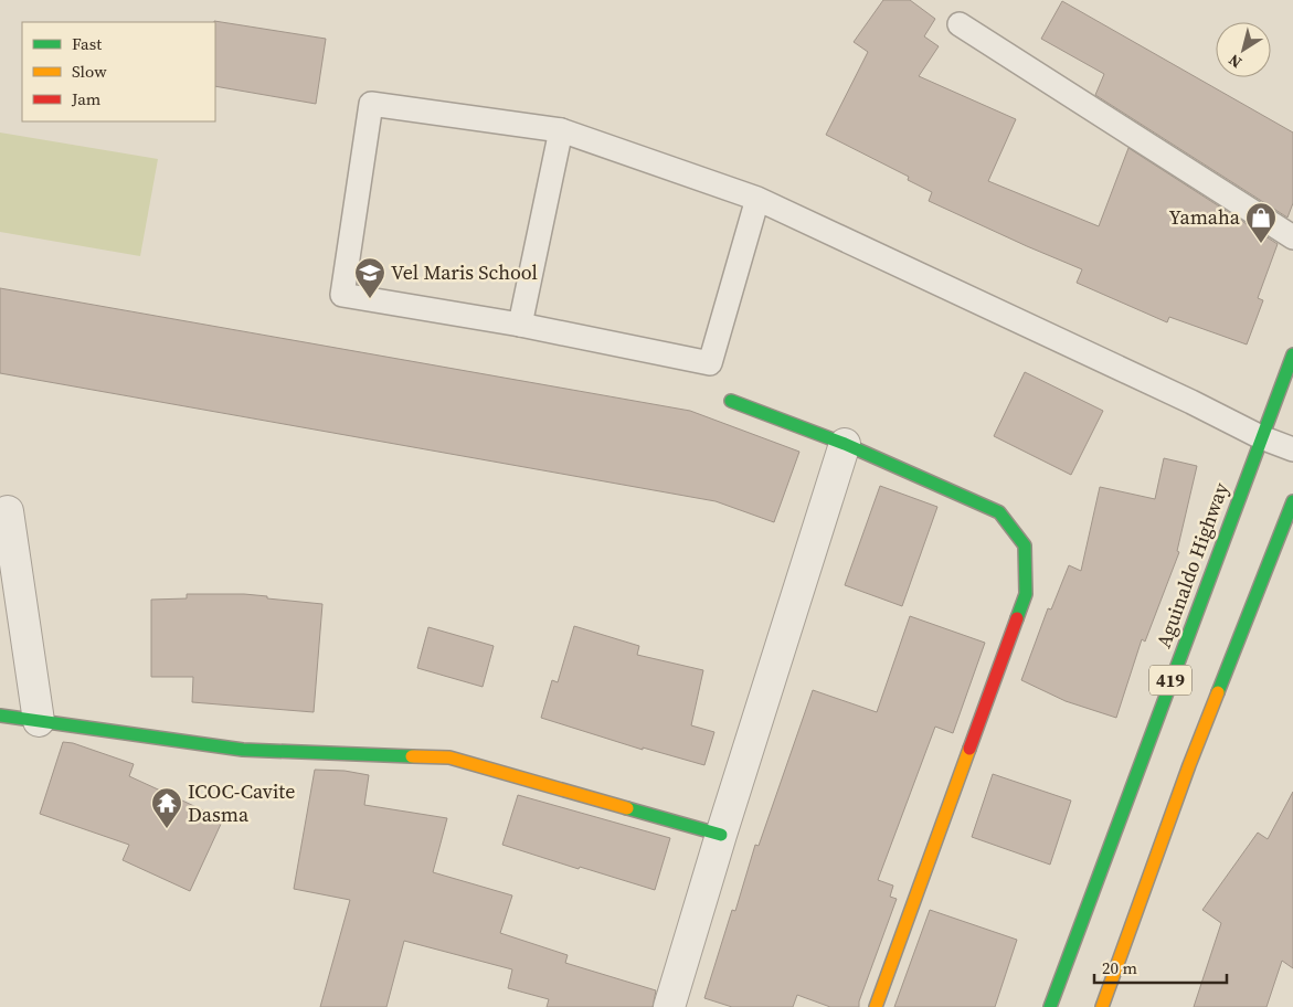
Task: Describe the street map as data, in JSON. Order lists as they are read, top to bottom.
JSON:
{
  "streets": {
    "main road": ["Aguinaldo Highway", "419"]
  },
  "places": {
    "shop": ["Yamaha"],
    "school or university": ["Vel Maris School"],
    "temple": ["ICOC-Cavite Dasma"]
  },
  "legend": ["Fast", "Slow", "Jam"],
  "scale_bar": "20 m",
  "north": "bottom left"
}
